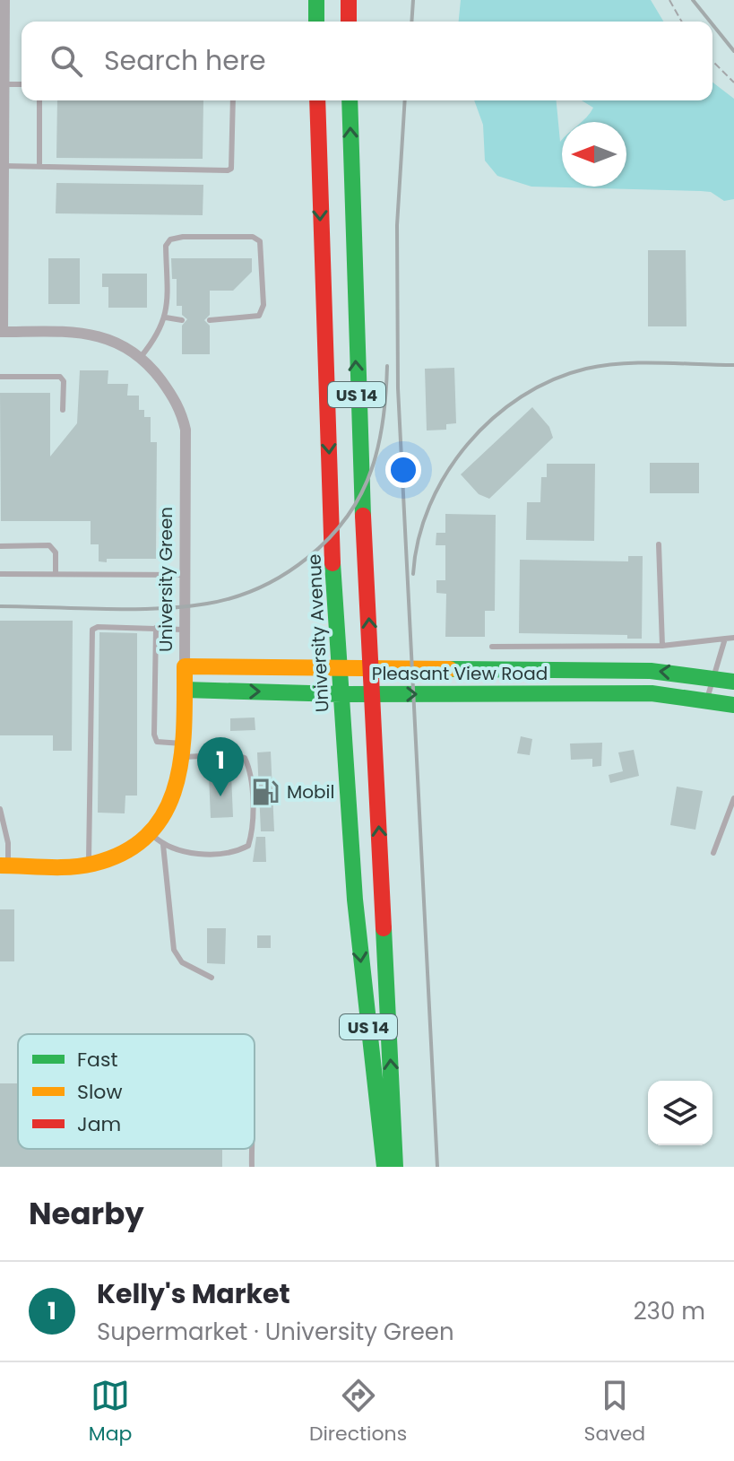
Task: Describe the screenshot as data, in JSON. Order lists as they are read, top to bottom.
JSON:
{
  "streets": {
    "main road": [
      "US 14",
      "University Green",
      "University Avenue",
      "Pleasant View Road"
    ]
  },
  "crossings": [
    ["US 14", "Pleasant View Road"],
    ["University Green", "Pleasant View Road"],
    ["University Avenue", "Pleasant View Road"]
  ],
  "places": {
    "fuel station": ["Mobil"]
  },
  "legend": ["Fast", "Slow", "Jam"],
  "north": "left",
  "page": {
    "search": "Search here",
    "pins": "1",
    "heading": "Nearby",
    "list": [
      {
        "mark": "1",
        "name": "Kelly's Market",
        "note": "Supermarket · University Green",
        "value": "230 m"
      }
    ],
    "nav": ["Map", "Directions", "Saved"]
  }
}
